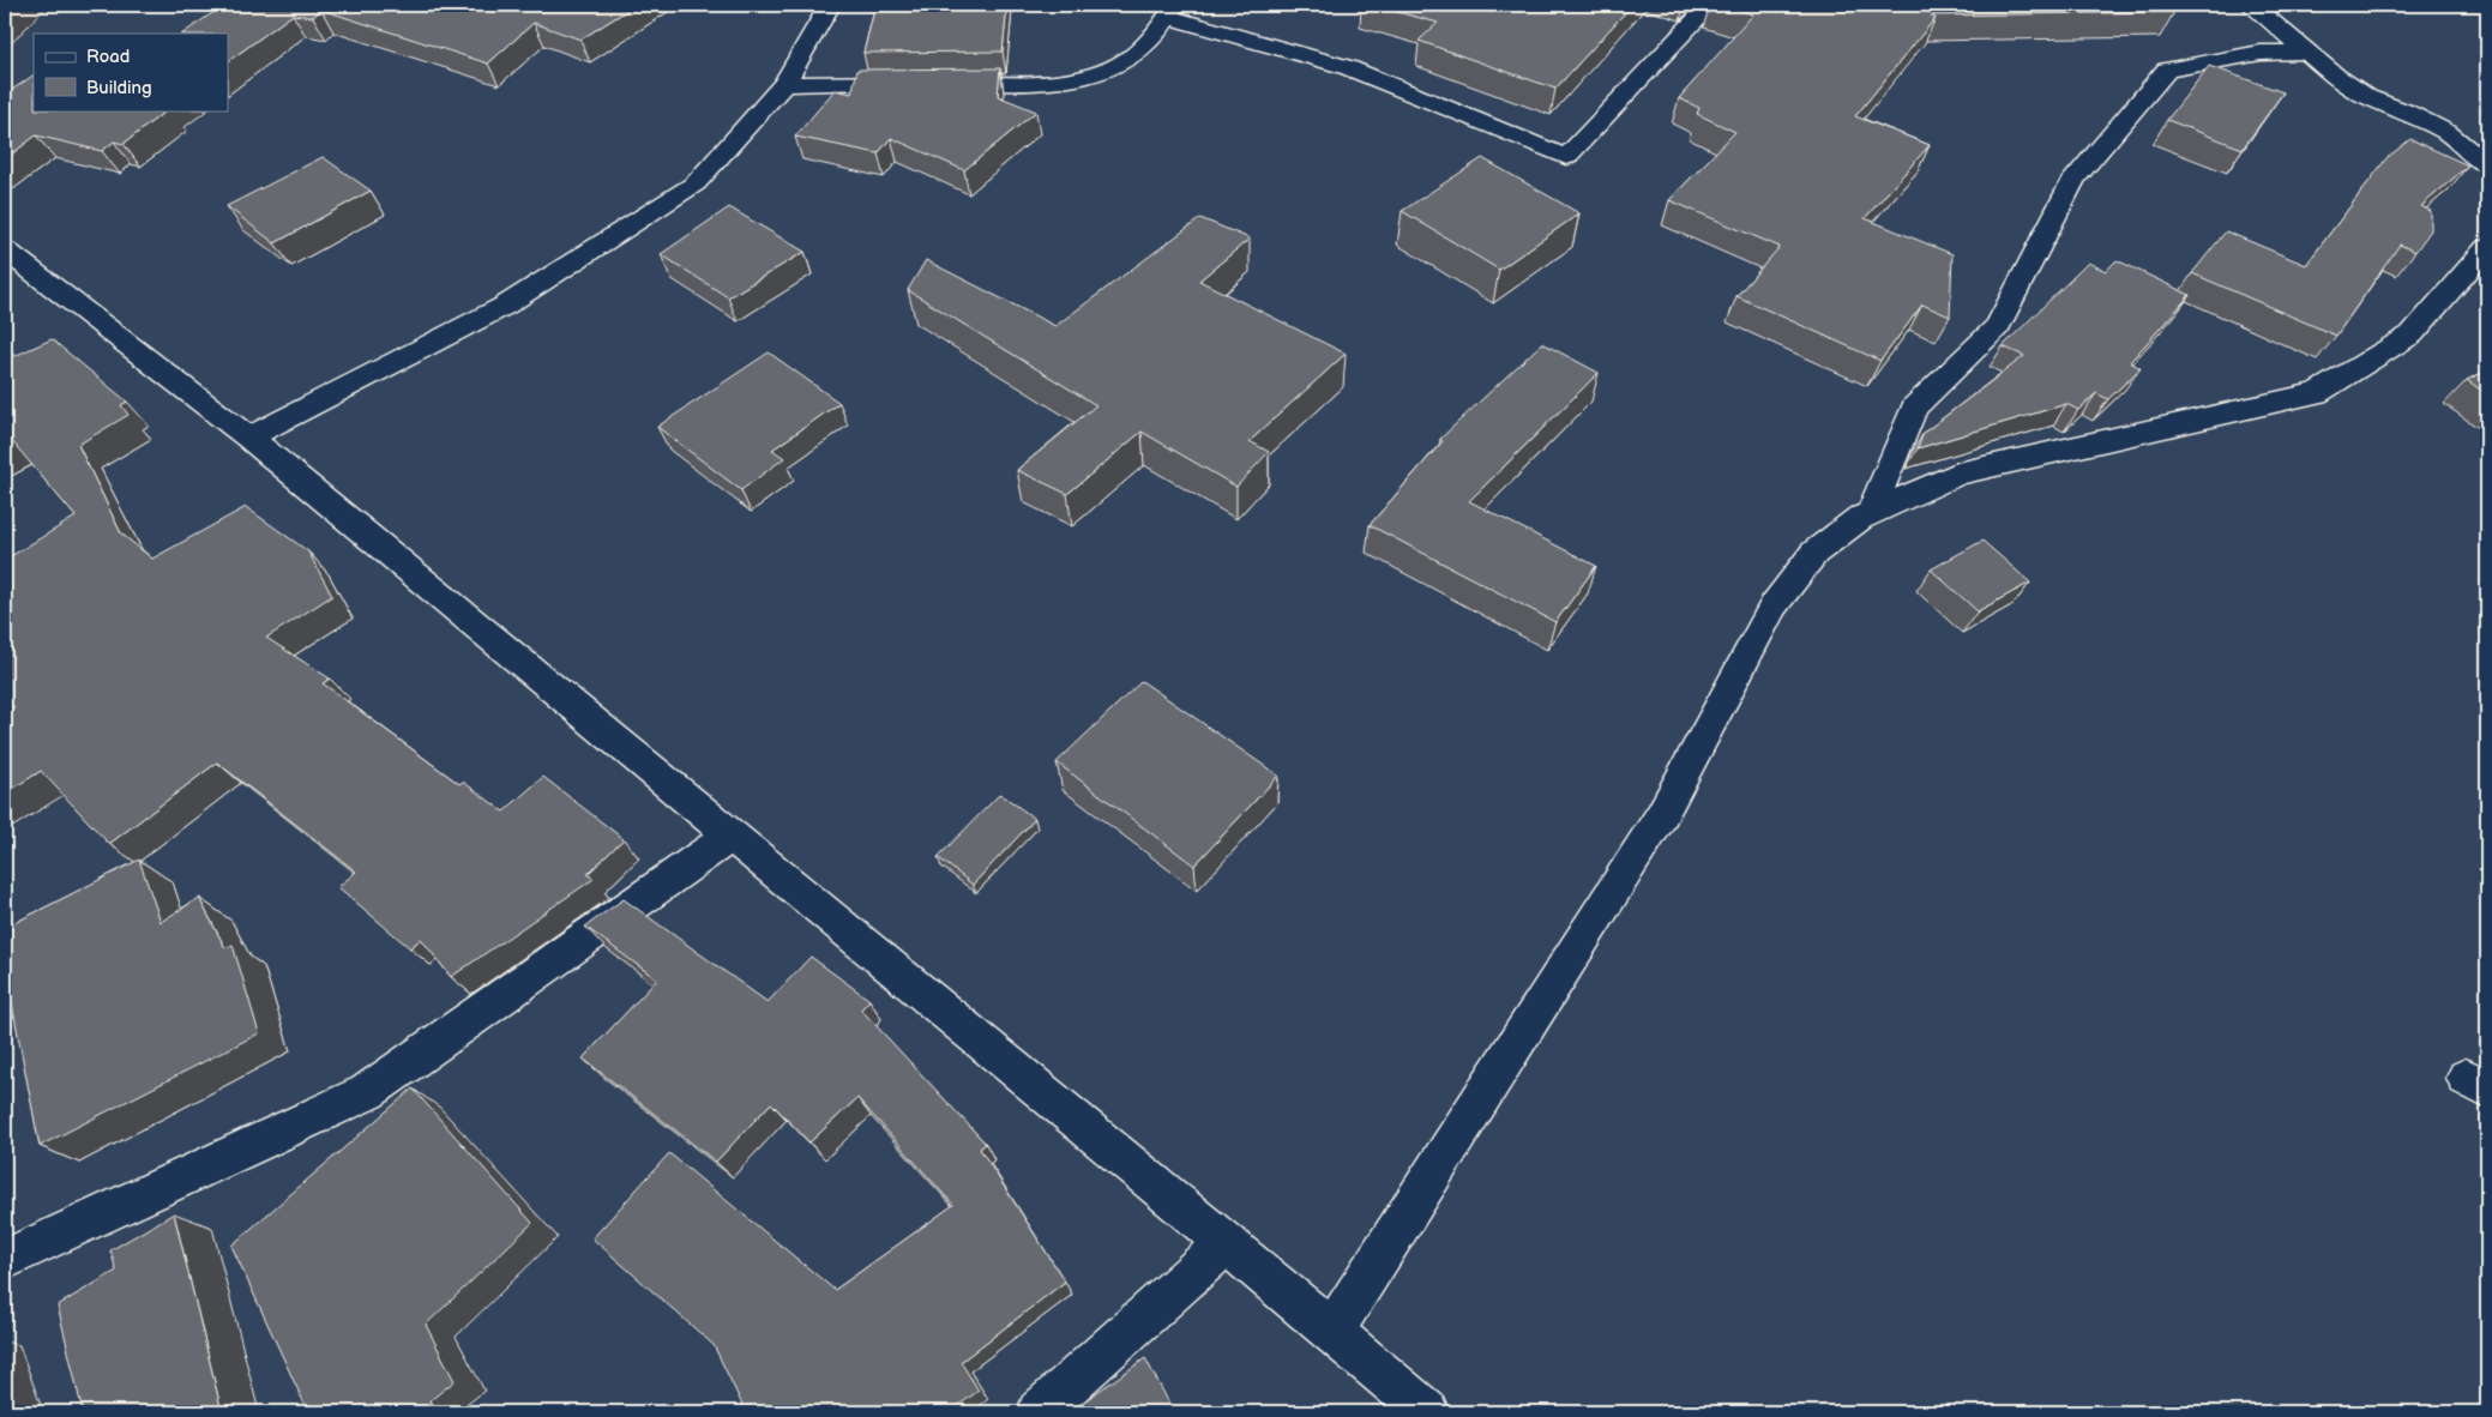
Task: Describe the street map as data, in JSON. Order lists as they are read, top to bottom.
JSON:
{
  "legend": ["Road", "Building"]
}
